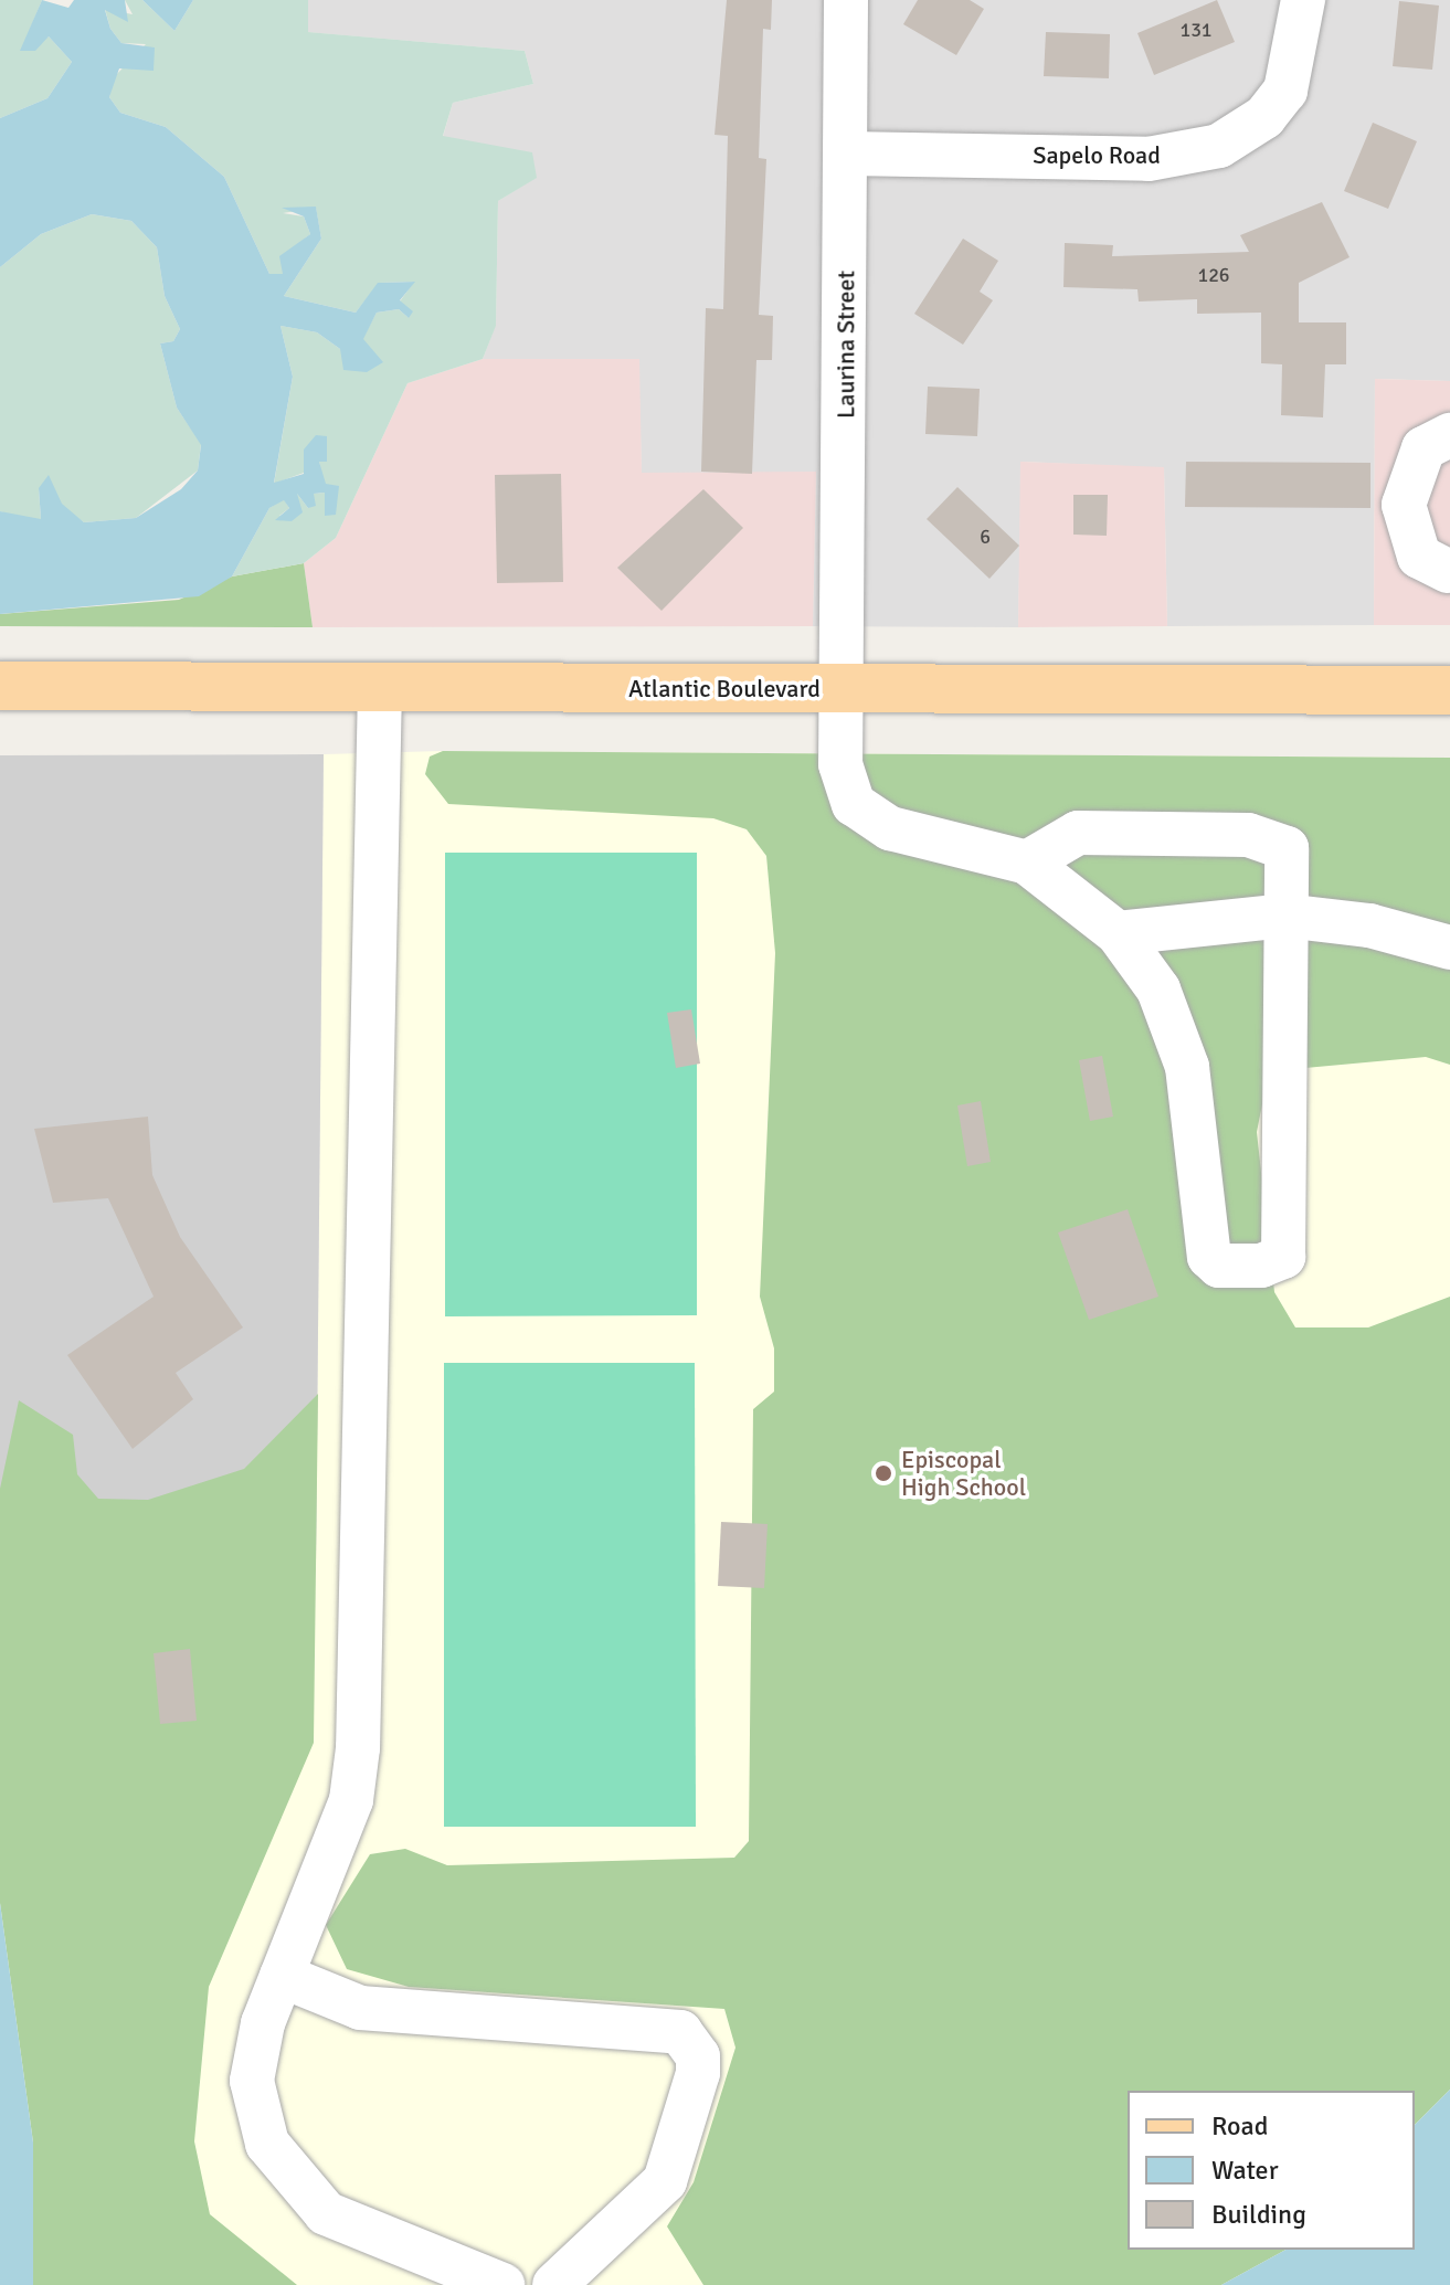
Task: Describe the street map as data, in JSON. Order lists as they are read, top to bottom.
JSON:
{
  "streets": {
    "main road": ["Atlantic Boulevard"],
    "street": ["Sapelo Road", "Laurina Street"]
  },
  "crossings": [
    ["Sapelo Road", "Laurina Street"],
    ["Laurina Street", "Atlantic Boulevard"]
  ],
  "places": ["Episcopal High School"],
  "house_numbers": ["131", "126", "6"],
  "legend": ["Road", "Water", "Building"]
}
